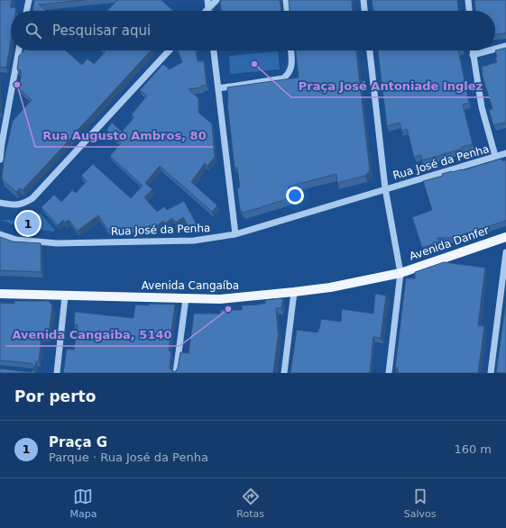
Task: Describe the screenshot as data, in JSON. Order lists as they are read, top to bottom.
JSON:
{
  "streets": {
    "main road": ["Avenida Danfer", "Avenida Cangaíba"],
    "street": ["Rua José da Penha"]
  },
  "crossings": [
    ["Avenida Danfer", "Avenida Cangaíba"]
  ],
  "places": ["Praça José Antoniade Inglez", "Rua Augusto Ambros, 80", "Avenida Cangaiba, 5140"],
  "page": {
    "search": "Pesquisar aqui",
    "pins": "1",
    "heading": "Por perto",
    "list": [
      {
        "mark": "1",
        "name": "Praça G",
        "note": "Parque · Rua José da Penha",
        "value": "160 m"
      }
    ],
    "nav": ["Mapa", "Rotas", "Salvos"]
  }
}
